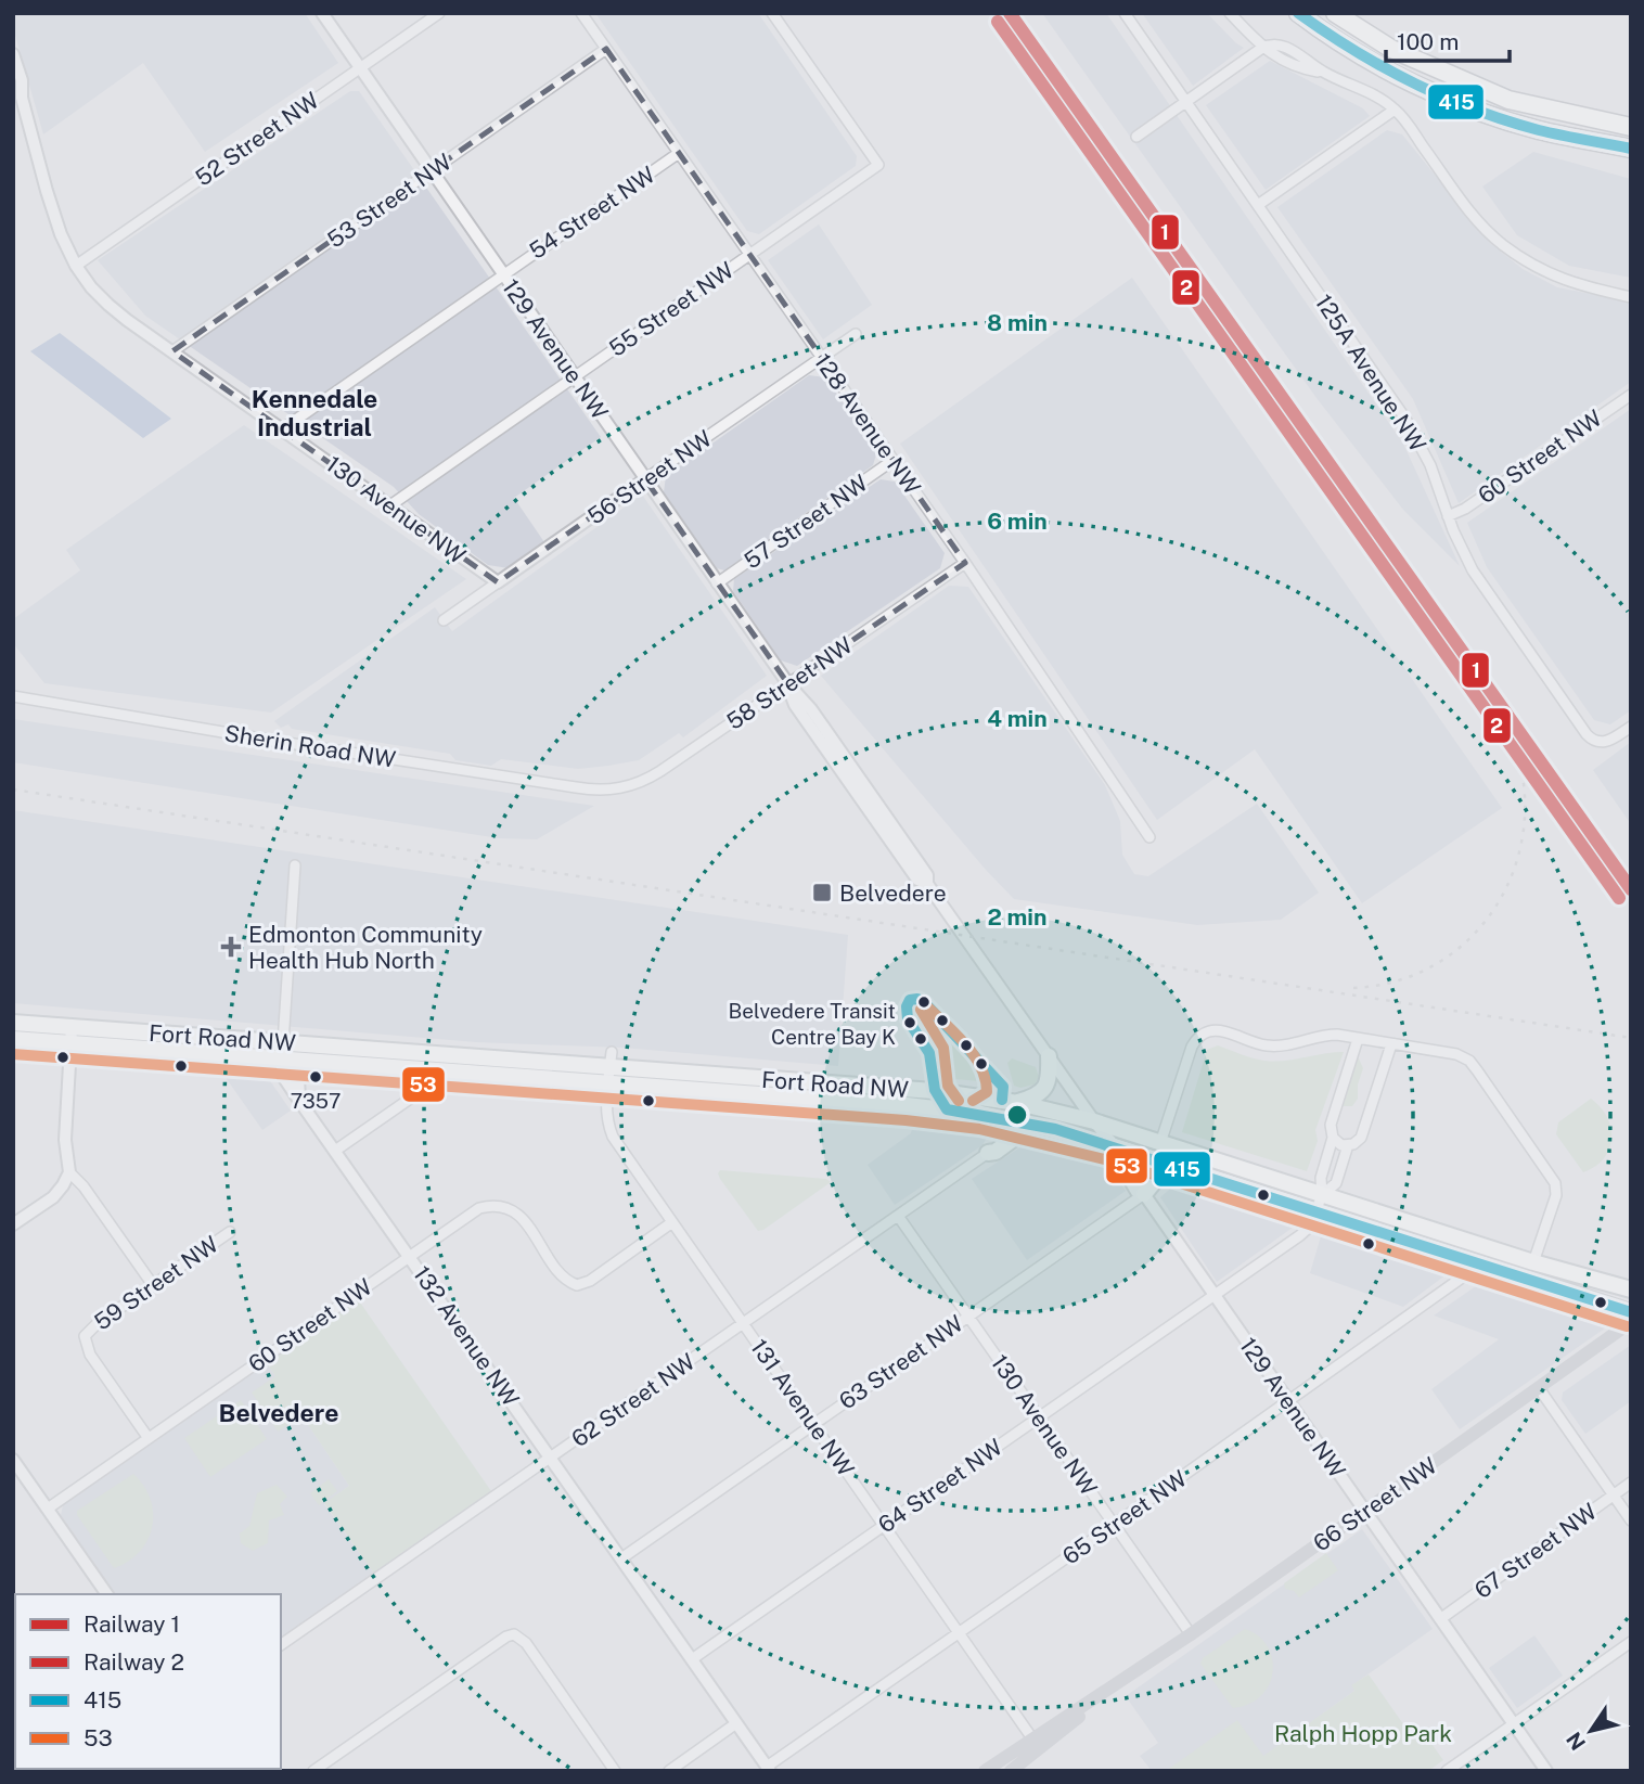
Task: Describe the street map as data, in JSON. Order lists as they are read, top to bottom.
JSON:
{
  "streets": {
    "main road": ["Fort Road NW", "66 Street NW"],
    "street": [
      "52 Street NW",
      "53 Street NW",
      "54 Street NW",
      "55 Street NW",
      "129 Avenue NW",
      "125A Avenue NW",
      "128 Avenue NW",
      "60 Street NW",
      "56 Street NW",
      "130 Avenue NW",
      "57 Street NW",
      "58 Street NW",
      "Sherin Road NW",
      "59 Street NW",
      "132 Avenue NW",
      "63 Street NW",
      "62 Street NW",
      "131 Avenue NW",
      "64 Street NW",
      "65 Street NW",
      "67 Street NW"
    ]
  },
  "crossings": [
    ["52 Street NW", "129 Avenue NW"],
    ["52 Street NW", "130 Avenue NW"],
    ["53 Street NW", "129 Avenue NW"],
    ["53 Street NW", "128 Avenue NW"],
    ["53 Street NW", "130 Avenue NW"],
    ["54 Street NW", "129 Avenue NW"],
    ["54 Street NW", "128 Avenue NW"],
    ["54 Street NW", "130 Avenue NW"],
    ["55 Street NW", "129 Avenue NW"],
    ["55 Street NW", "128 Avenue NW"],
    ["55 Street NW", "130 Avenue NW"],
    ["129 Avenue NW", "56 Street NW"],
    ["129 Avenue NW", "57 Street NW"],
    ["129 Avenue NW", "58 Street NW"],
    ["129 Avenue NW", "Fort Road NW"],
    ["129 Avenue NW", "63 Street NW"],
    ["129 Avenue NW", "64 Street NW"],
    ["129 Avenue NW", "66 Street NW"],
    ["129 Avenue NW", "65 Street NW"],
    ["129 Avenue NW", "67 Street NW"],
    ["125A Avenue NW", "60 Street NW"],
    ["128 Avenue NW", "56 Street NW"],
    ["128 Avenue NW", "57 Street NW"],
    ["128 Avenue NW", "58 Street NW"],
    ["60 Street NW", "59 Street NW"],
    ["60 Street NW", "132 Avenue NW"],
    ["60 Street NW", "131 Avenue NW"],
    ["56 Street NW", "130 Avenue NW"],
    ["130 Avenue NW", "63 Street NW"],
    ["130 Avenue NW", "62 Street NW"],
    ["130 Avenue NW", "64 Street NW"],
    ["130 Avenue NW", "66 Street NW"],
    ["130 Avenue NW", "65 Street NW"],
    ["58 Street NW", "Sherin Road NW"],
    ["Fort Road NW", "132 Avenue NW"],
    ["Fort Road NW", "131 Avenue NW"],
    ["Fort Road NW", "64 Street NW"],
    ["Fort Road NW", "65 Street NW"],
    ["132 Avenue NW", "63 Street NW"],
    ["132 Avenue NW", "62 Street NW"],
    ["132 Avenue NW", "64 Street NW"],
    ["132 Avenue NW", "65 Street NW"],
    ["63 Street NW", "131 Avenue NW"],
    ["62 Street NW", "131 Avenue NW"],
    ["131 Avenue NW", "64 Street NW"],
    ["131 Avenue NW", "66 Street NW"],
    ["131 Avenue NW", "65 Street NW"]
  ],
  "districts": ["Kennedale Industrial", "Belvedere"],
  "parks": ["Ralph Hopp Park"],
  "places": {
    "transit": ["Belvedere"],
    "health": ["Edmonton Community Health Hub North"],
    "other": ["Belvedere Transit Centre Bay K", "7357"]
  },
  "lines": [
    "rail line 1",
    "transit line 415",
    "rail line 2",
    "transit line 53"
  ],
  "legend": [
    "Railway 1",
    "Railway 2",
    "415",
    "53"
  ],
  "scale_bar": "100 m",
  "north": "bottom left",
  "rings": [
    "8 min",
    "6 min",
    "4 min",
    "2 min"
  ]
}
